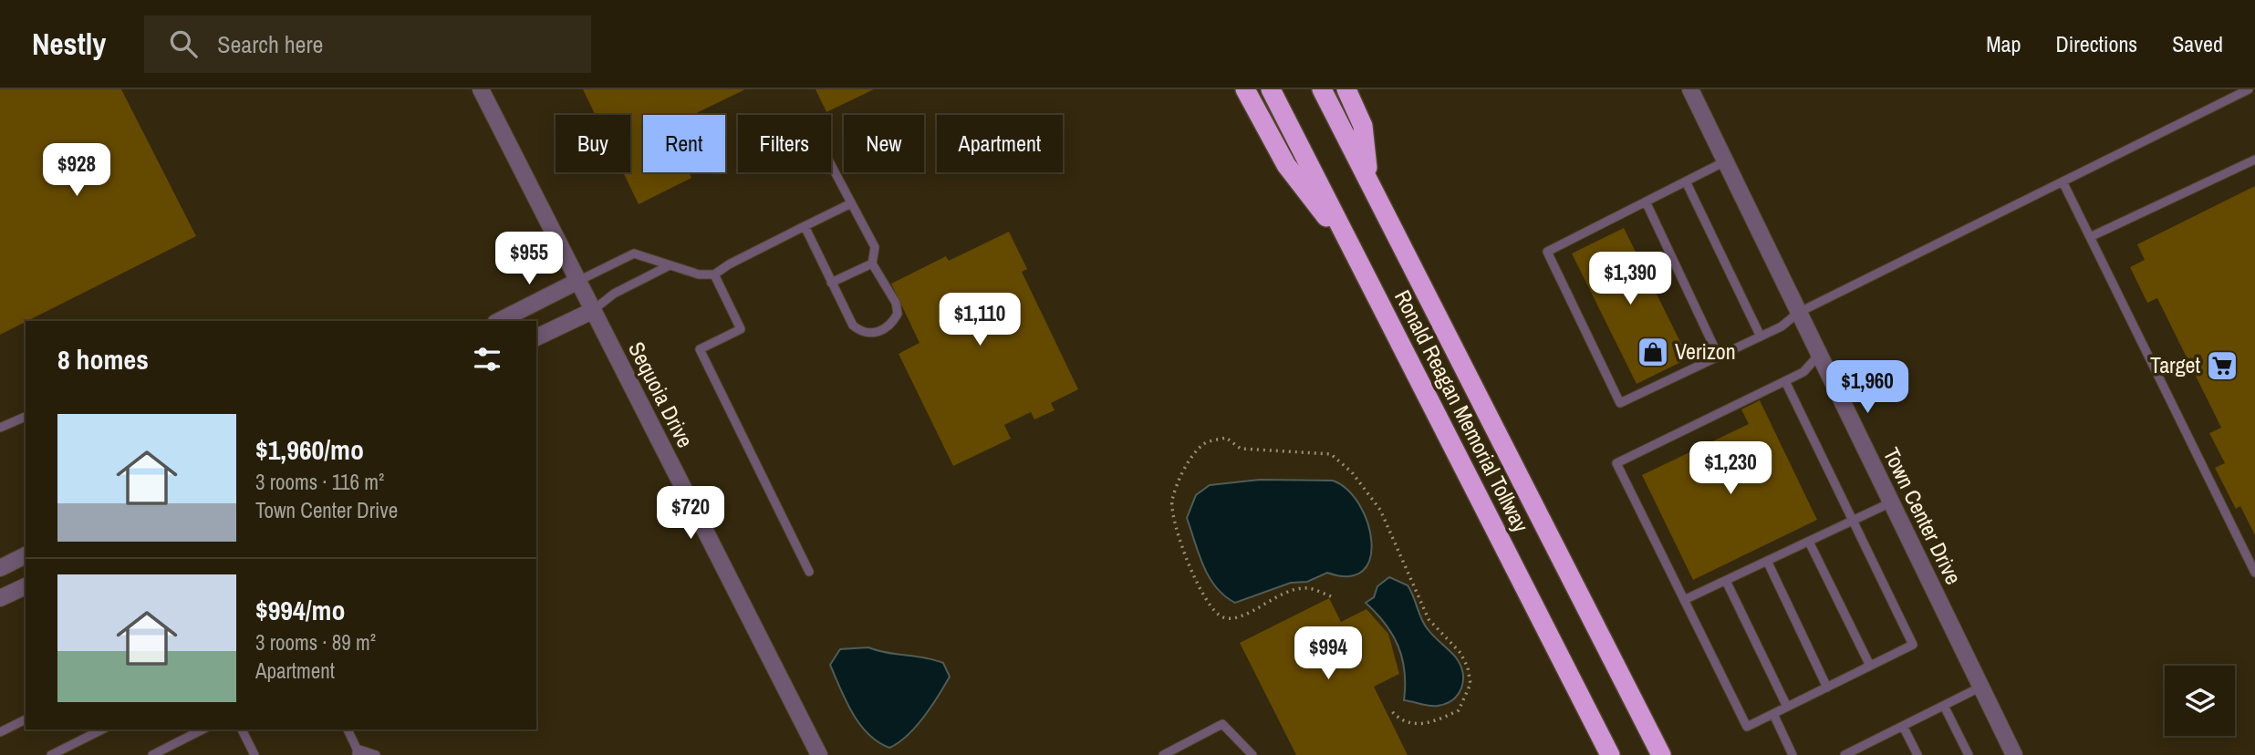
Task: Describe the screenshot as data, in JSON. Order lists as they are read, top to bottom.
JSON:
{
  "streets": {
    "highway": ["Ronald Reagan Memorial Tollway"],
    "street": ["Sequoia Drive", "Town Center Drive"]
  },
  "places": {
    "shop": ["Verizon"],
    "supermarket": ["Target"]
  },
  "page": {
    "header": "Nestly",
    "search": "Search here",
    "nav": ["Map", "Directions", "Saved"],
    "chip": [
      "Buy",
      "Rent",
      "Filters",
      "New",
      "Apartment"
    ],
    "price": [
      "$928",
      "$955",
      "$1,390",
      "$1,110",
      "$1,960",
      "$1,230",
      "$720",
      "$994"
    ],
    "heading": "8 homes",
    "list": [
      {
        "name": "$1,960/mo",
        "note": "3 rooms · 116 m² · Town Center Drive"
      },
      {
        "name": "$994/mo",
        "note": "3 rooms · 89 m² · Apartment"
      }
    ]
  }
}
